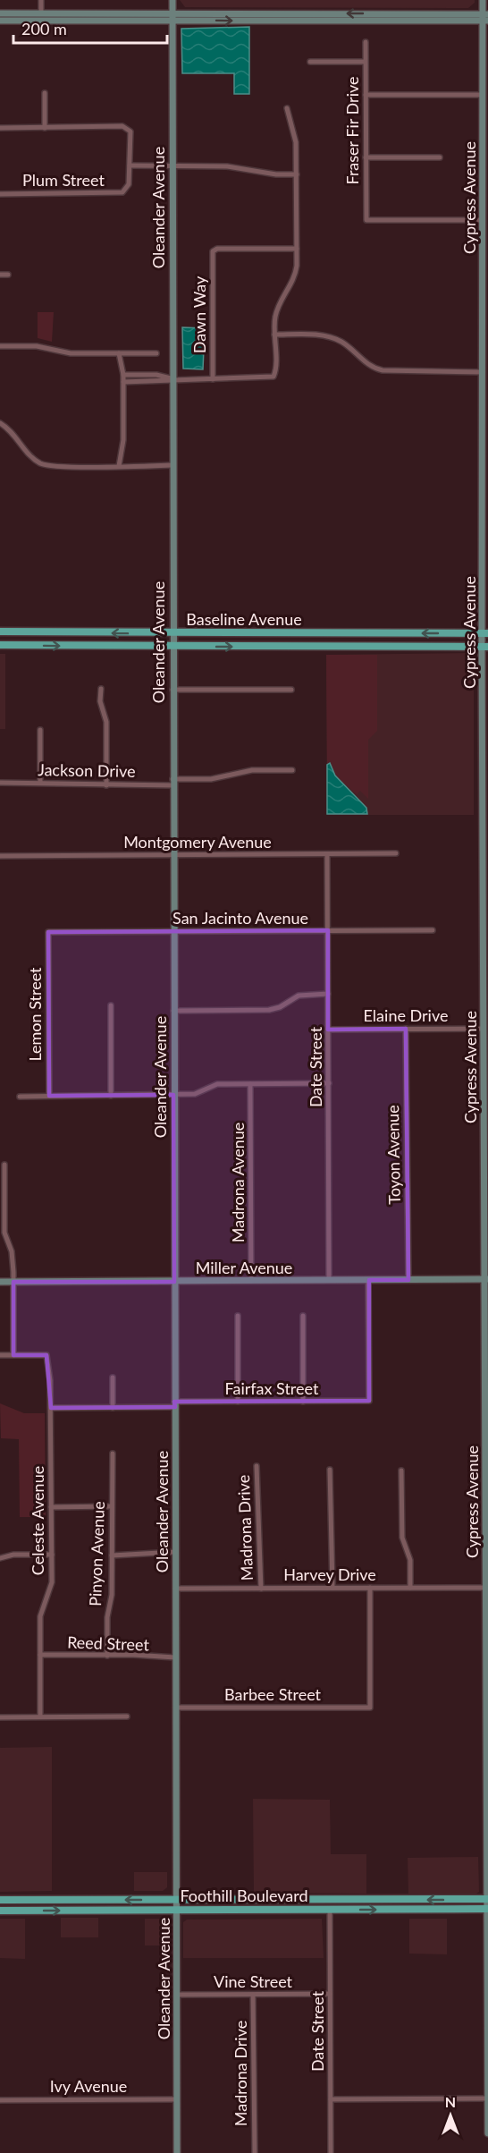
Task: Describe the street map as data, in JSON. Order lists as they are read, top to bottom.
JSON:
{
  "streets": {
    "main road": ["Baseline Avenue", "Foothill Boulevard"],
    "street": [
      "Fraser Fir Drive",
      "Plum Street",
      "Cypress Avenue",
      "Oleander Avenue",
      "Dawn Way",
      "Jackson Drive",
      "Montgomery Avenue",
      "San Jacinto Avenue",
      "Lemon Street",
      "Elaine Drive",
      "Date Street",
      "Toyon Avenue",
      "Madrona Avenue",
      "Miller Avenue",
      "Fairfax Street",
      "Celeste Avenue",
      "Madrona Drive",
      "Pinyon Avenue",
      "Harvey Drive",
      "Reed Street",
      "Barbee Street",
      "Vine Street",
      "Ivy Avenue"
    ]
  },
  "crossings": [
    ["Fraser Fir Drive", "Cypress Avenue"],
    ["Cypress Avenue", "Baseline Avenue"],
    ["Cypress Avenue", "Elaine Drive"],
    ["Cypress Avenue", "Miller Avenue"],
    ["Cypress Avenue", "Harvey Drive"],
    ["Cypress Avenue", "Foothill Boulevard"],
    ["Oleander Avenue", "Baseline Avenue"],
    ["Oleander Avenue", "Jackson Drive"],
    ["Oleander Avenue", "Montgomery Avenue"],
    ["Oleander Avenue", "San Jacinto Avenue"],
    ["Oleander Avenue", "Miller Avenue"],
    ["Oleander Avenue", "Fairfax Street"],
    ["Oleander Avenue", "Harvey Drive"],
    ["Oleander Avenue", "Reed Street"],
    ["Oleander Avenue", "Barbee Street"],
    ["Oleander Avenue", "Foothill Boulevard"],
    ["Oleander Avenue", "Vine Street"],
    ["Oleander Avenue", "Ivy Avenue"],
    ["Montgomery Avenue", "Date Street"],
    ["San Jacinto Avenue", "Lemon Street"],
    ["San Jacinto Avenue", "Date Street"],
    ["Elaine Drive", "Date Street"],
    ["Elaine Drive", "Toyon Avenue"],
    ["Date Street", "Miller Avenue"],
    ["Date Street", "Foothill Boulevard"],
    ["Date Street", "Vine Street"],
    ["Toyon Avenue", "Miller Avenue"],
    ["Madrona Avenue", "Miller Avenue"],
    ["Miller Avenue", "Fairfax Street"],
    ["Fairfax Street", "Celeste Avenue"],
    ["Celeste Avenue", "Reed Street"],
    ["Madrona Drive", "Harvey Drive"],
    ["Madrona Drive", "Vine Street"],
    ["Pinyon Avenue", "Reed Street"],
    ["Harvey Drive", "Barbee Street"]
  ],
  "scale_bar": "200 m",
  "north": "top"
}
